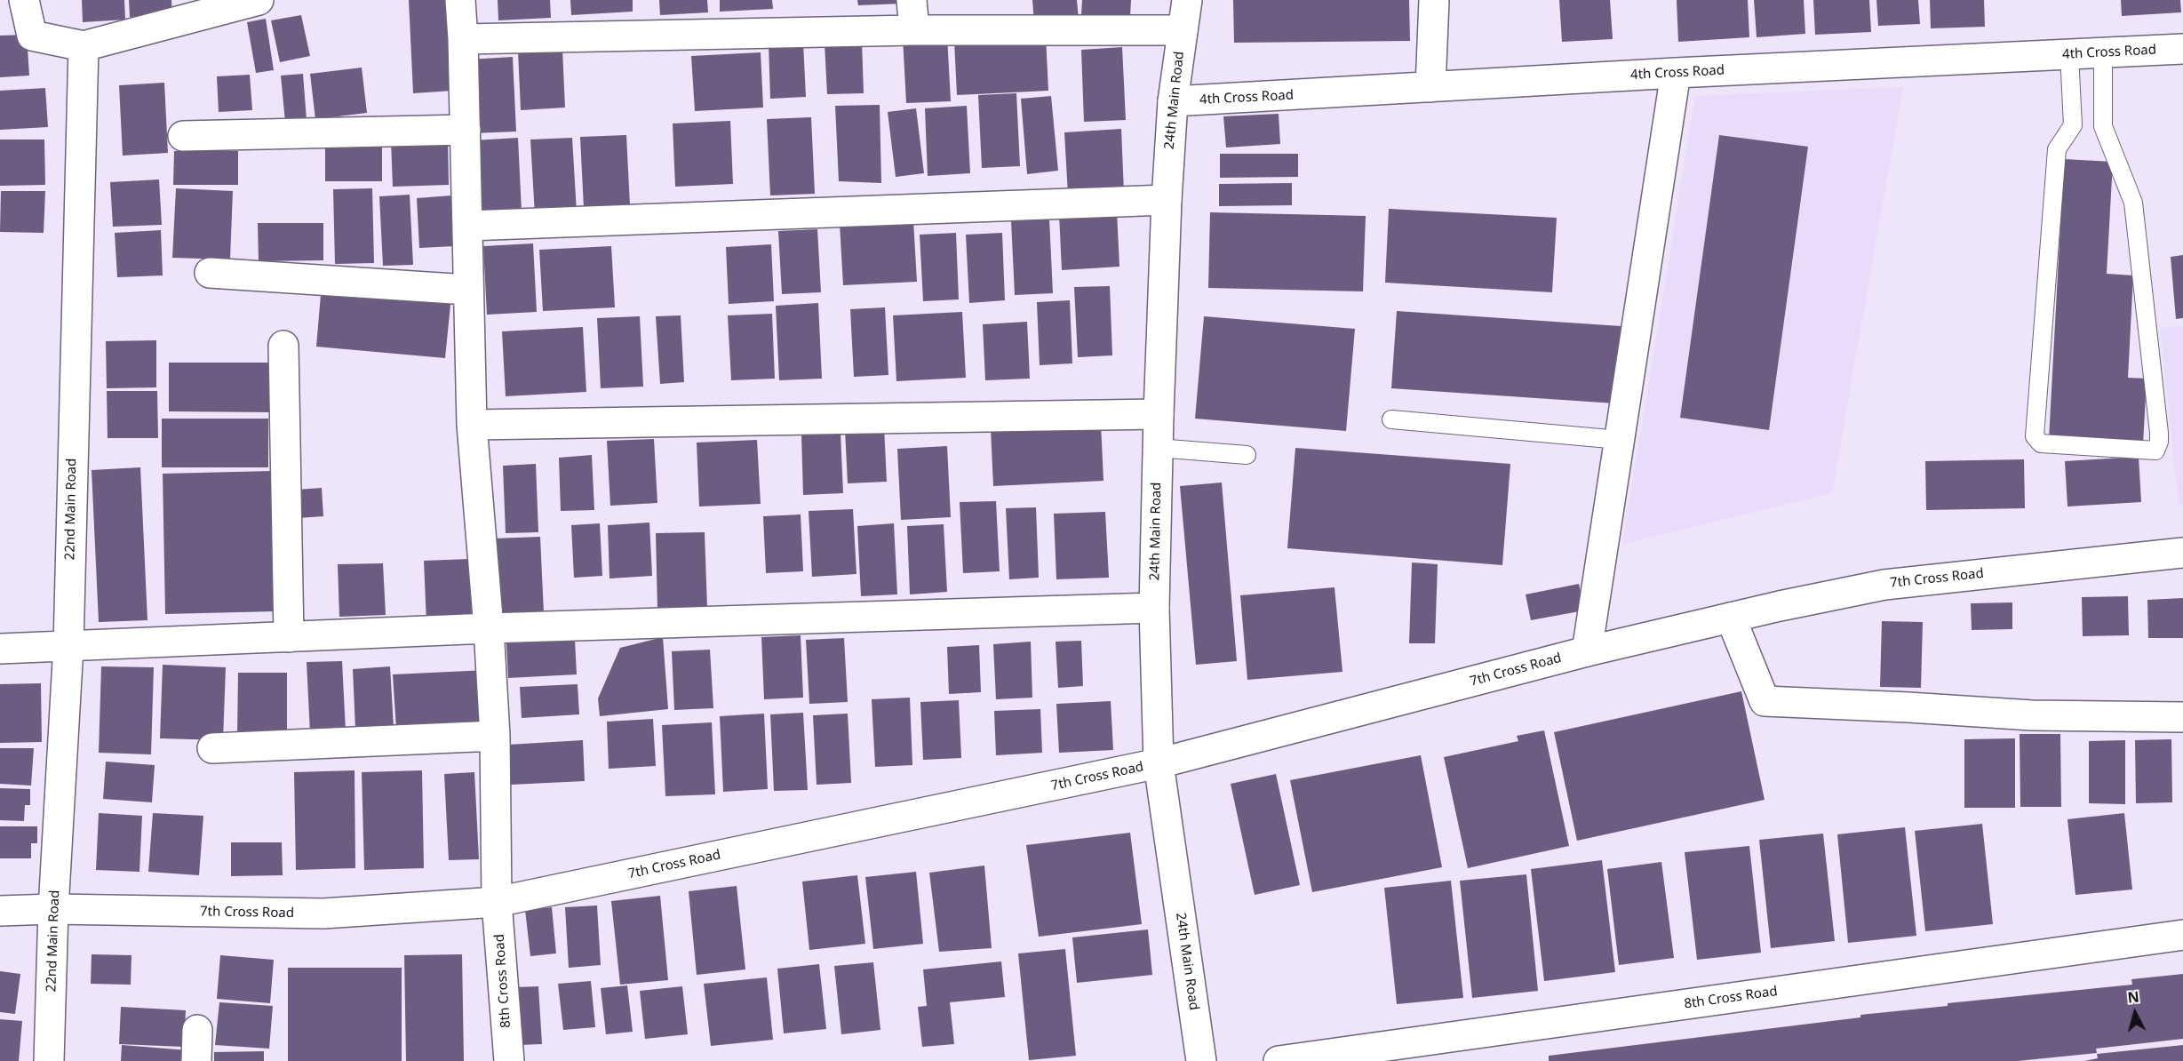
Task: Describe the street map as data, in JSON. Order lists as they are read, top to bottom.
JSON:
{
  "streets": {
    "street": [
      "4th Cross Road",
      "24th Main Road",
      "22nd Main Road",
      "7th Cross Road",
      "8th Cross Road"
    ]
  },
  "crossings": [
    ["4th Cross Road", "24th Main Road"],
    ["24th Main Road", "7th Cross Road"],
    ["22nd Main Road", "7th Cross Road"],
    ["7th Cross Road", "8th Cross Road"]
  ],
  "north": "top"
}
